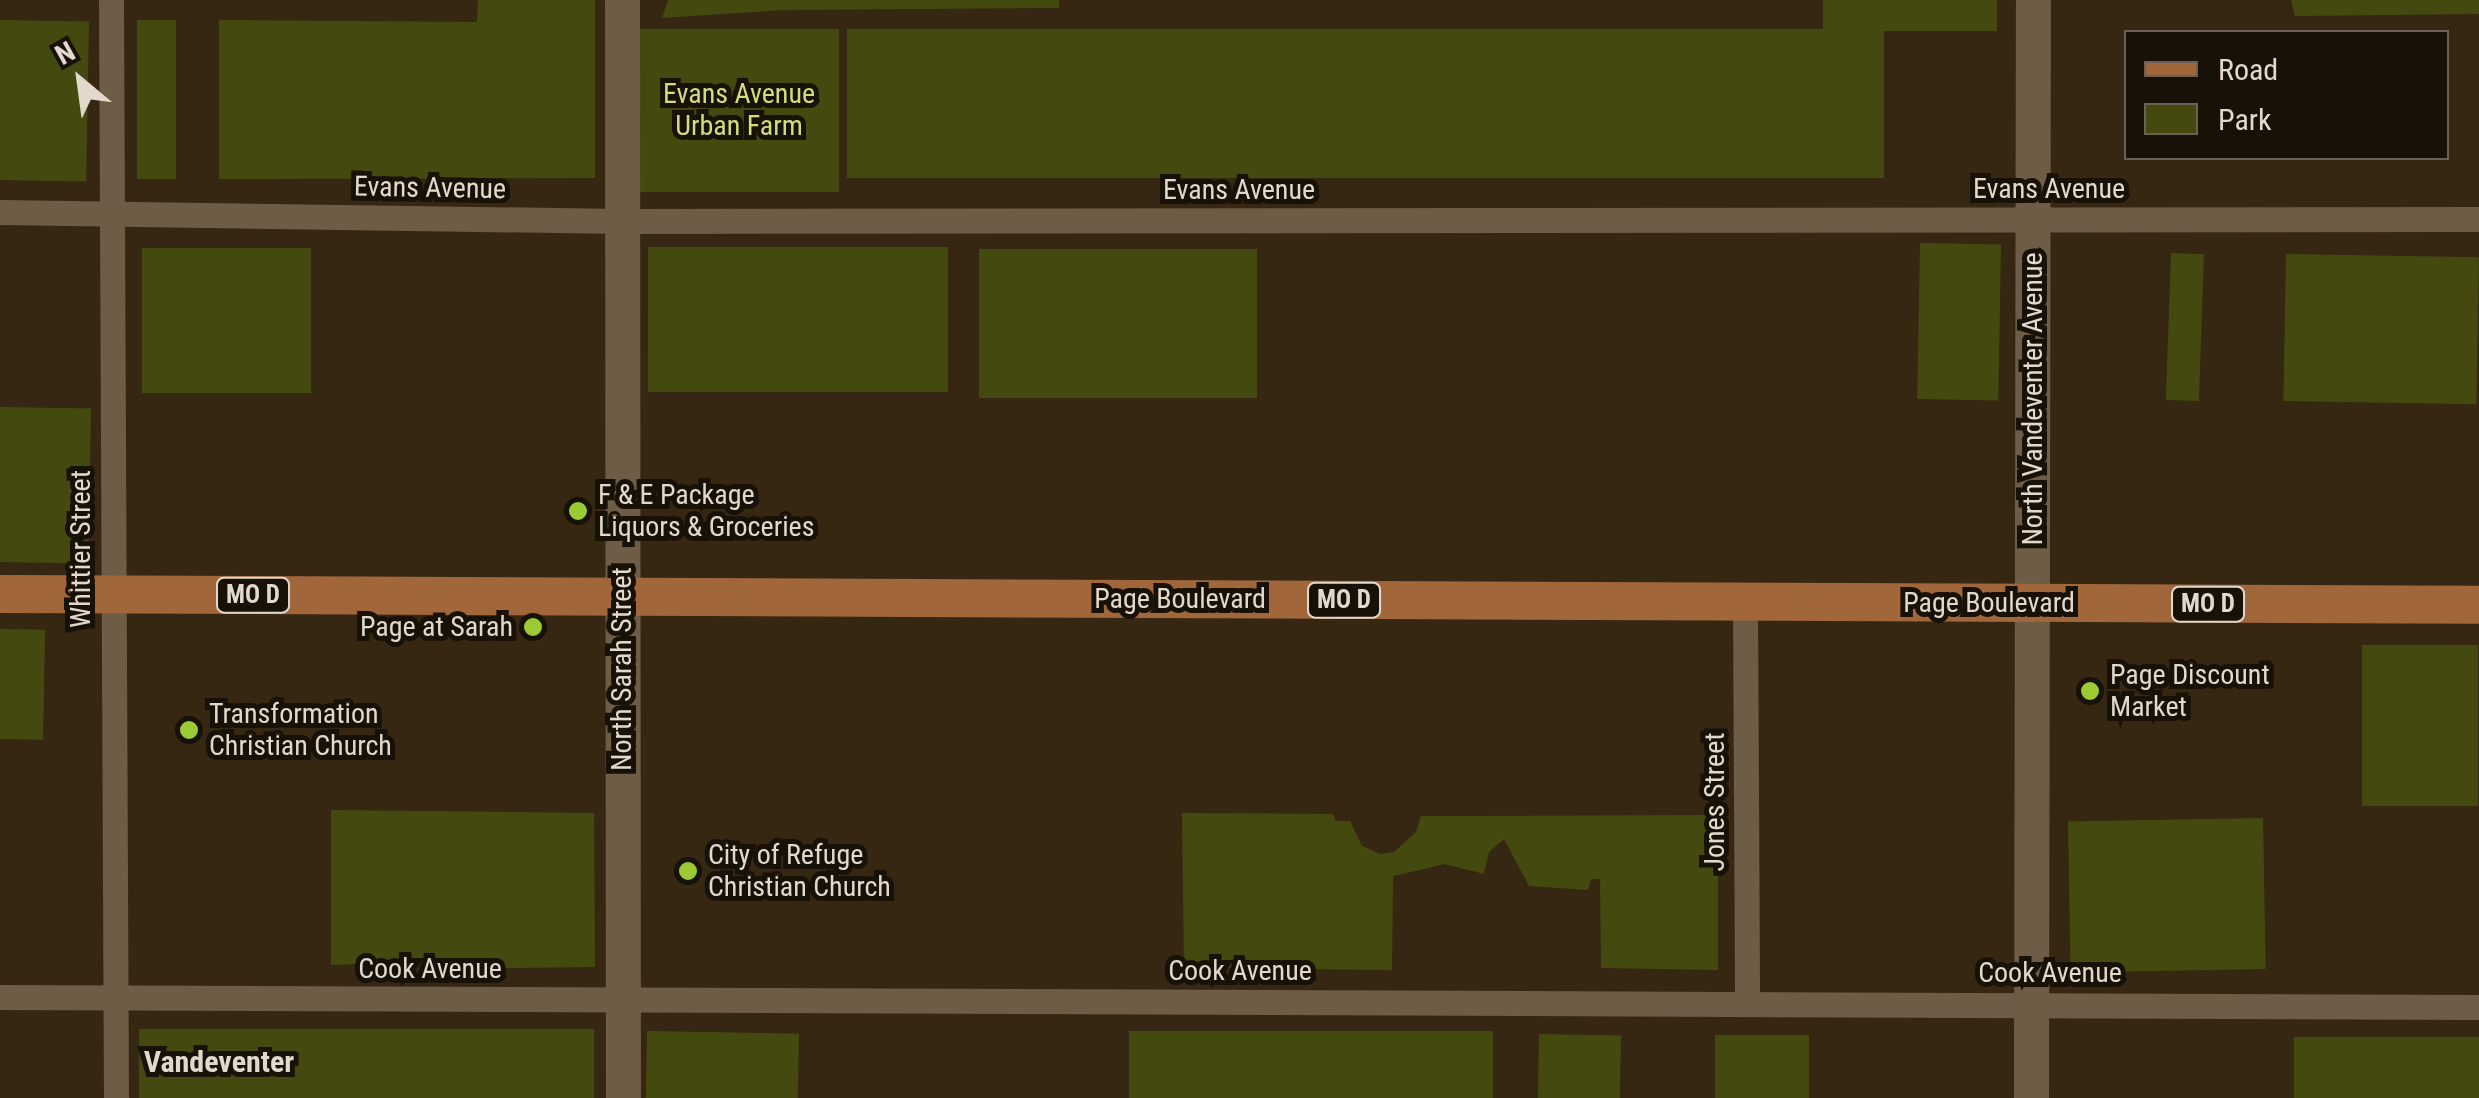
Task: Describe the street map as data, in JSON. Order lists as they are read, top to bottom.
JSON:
{
  "streets": {
    "main road": [
      "North Vandeventer Avenue",
      "MO D",
      "Page Boulevard",
      "North Sarah Street"
    ],
    "street": [
      "Evans Avenue",
      "Whittier Street",
      "Jones Street",
      "Cook Avenue"
    ]
  },
  "crossings": [
    ["Evans Avenue", "North Vandeventer Avenue"],
    ["Evans Avenue", "Whittier Street"],
    ["Evans Avenue", "North Sarah Street"],
    ["North Vandeventer Avenue", "Page Boulevard"],
    ["North Vandeventer Avenue", "Cook Avenue"],
    ["Whittier Street", "Page Boulevard"],
    ["Whittier Street", "Cook Avenue"],
    ["Page Boulevard", "North Sarah Street"],
    ["Page Boulevard", "Jones Street"],
    ["North Sarah Street", "Cook Avenue"],
    ["Jones Street", "Cook Avenue"]
  ],
  "districts": ["Vandeventer"],
  "parks": ["Evans Avenue Urban Farm"],
  "places": [
    "F & E Package Liquors & Groceries",
    "Page at Sarah",
    "Page Discount Market",
    "Transformation Christian Church",
    "City of Refuge Christian Church"
  ],
  "legend": ["Road", "Park"],
  "north": "top left"
}
